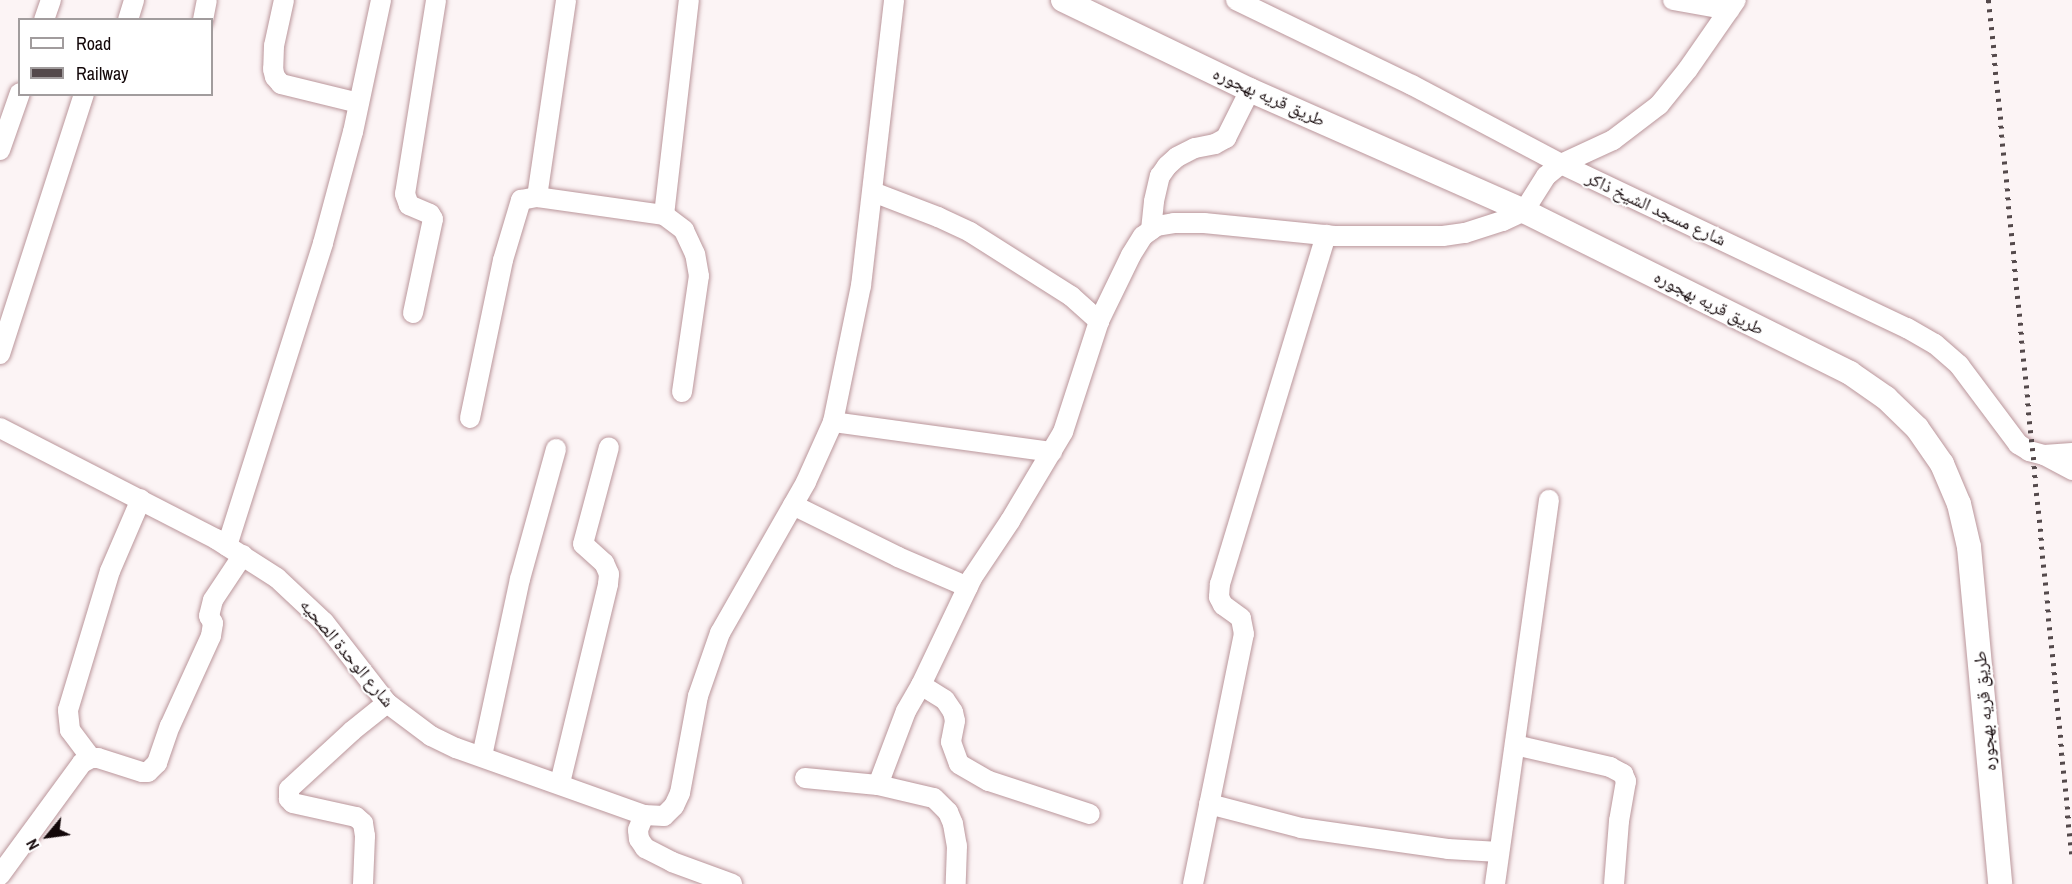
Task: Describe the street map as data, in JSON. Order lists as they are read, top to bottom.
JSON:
{
  "streets": {
    "street": ["طريق قريه بهجوره", "شارع مسجد الشيخ ذاكر", "شارع الوحدة الصحيه"]
  },
  "legend": ["Road", "Railway"],
  "north": "bottom left"
}
